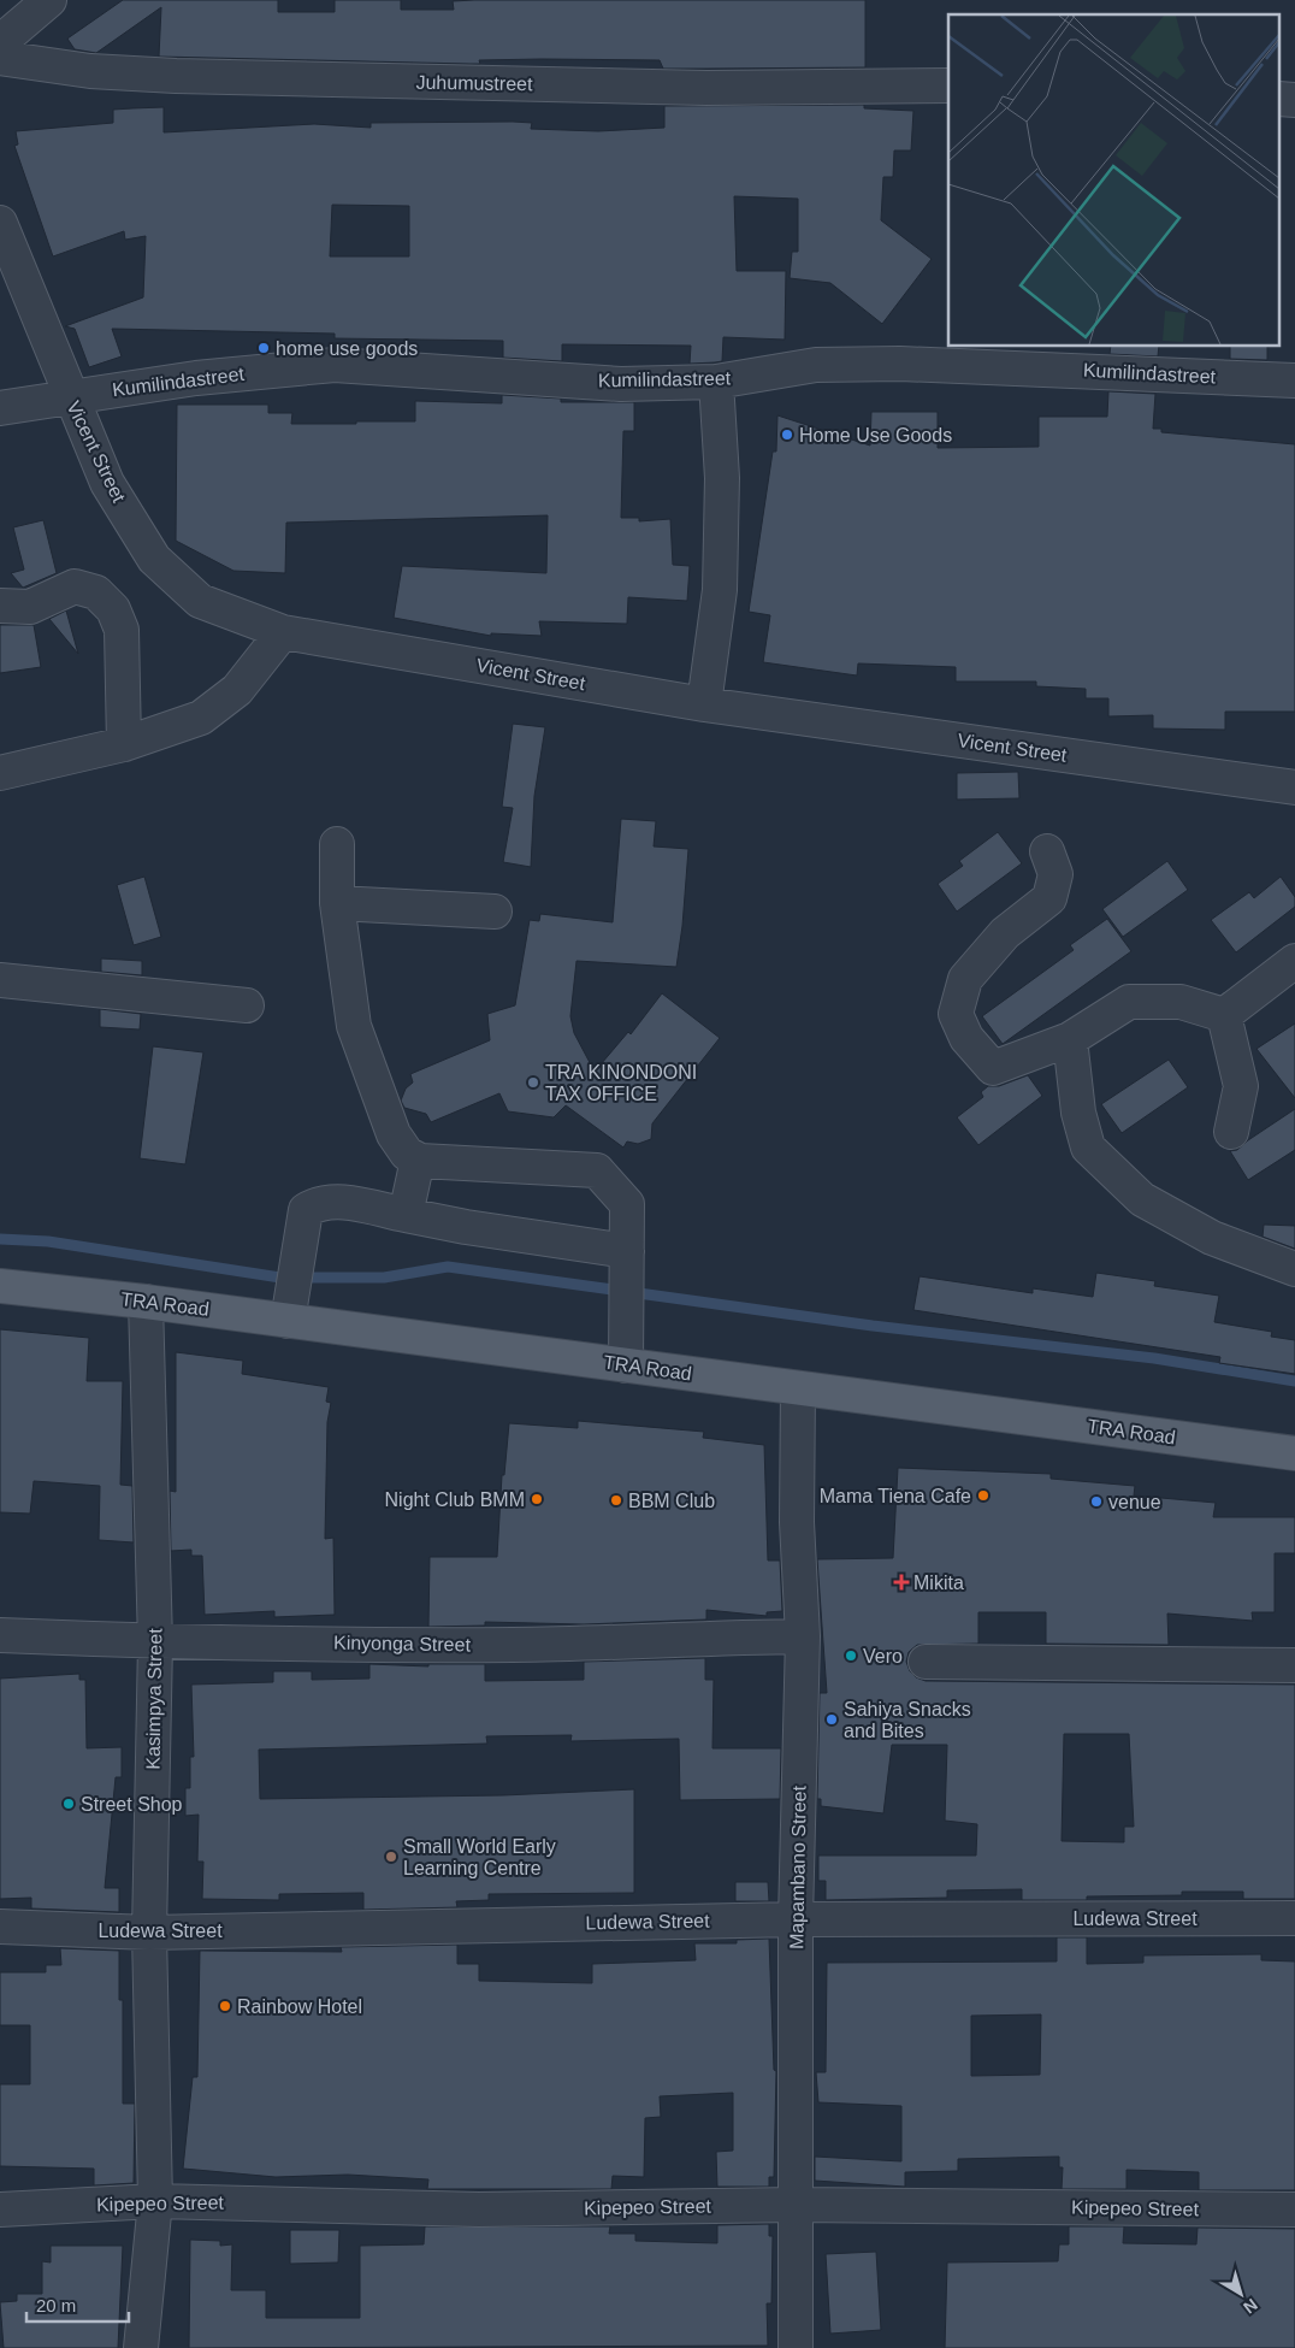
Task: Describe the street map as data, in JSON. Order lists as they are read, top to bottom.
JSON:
{
  "streets": {
    "main road": ["TRA Road"],
    "street": [
      "Juhumustreet",
      "Kumilindastreet",
      "Vicent Street",
      "Kinyonga Street",
      "Kasimpya Street",
      "Mapambano Street",
      "Ludewa Street",
      "Kipepeo Street"
    ]
  },
  "crossings": [
    ["Kumilindastreet", "Vicent Street"],
    ["TRA Road", "Kasimpya Street"],
    ["TRA Road", "Mapambano Street"],
    ["Kinyonga Street", "Kasimpya Street"],
    ["Kinyonga Street", "Mapambano Street"],
    ["Kasimpya Street", "Ludewa Street"],
    ["Kasimpya Street", "Kipepeo Street"],
    ["Mapambano Street", "Ludewa Street"],
    ["Mapambano Street", "Kipepeo Street"]
  ],
  "places": {
    "other": [
      "home use goods",
      "Home Use Goods",
      "TRA KINONDONI TAX OFFICE",
      "Mama Tiena Cafe",
      "Night Club BMM",
      "BBM Club",
      "venue",
      "Vero",
      "Sahiya Snacks and Bites",
      "Street Shop",
      "Small World Early Learning Centre",
      "Rainbow Hotel"
    ],
    "health": ["Mikita"]
  },
  "scale_bar": "20 m",
  "north": "bottom right"
}
